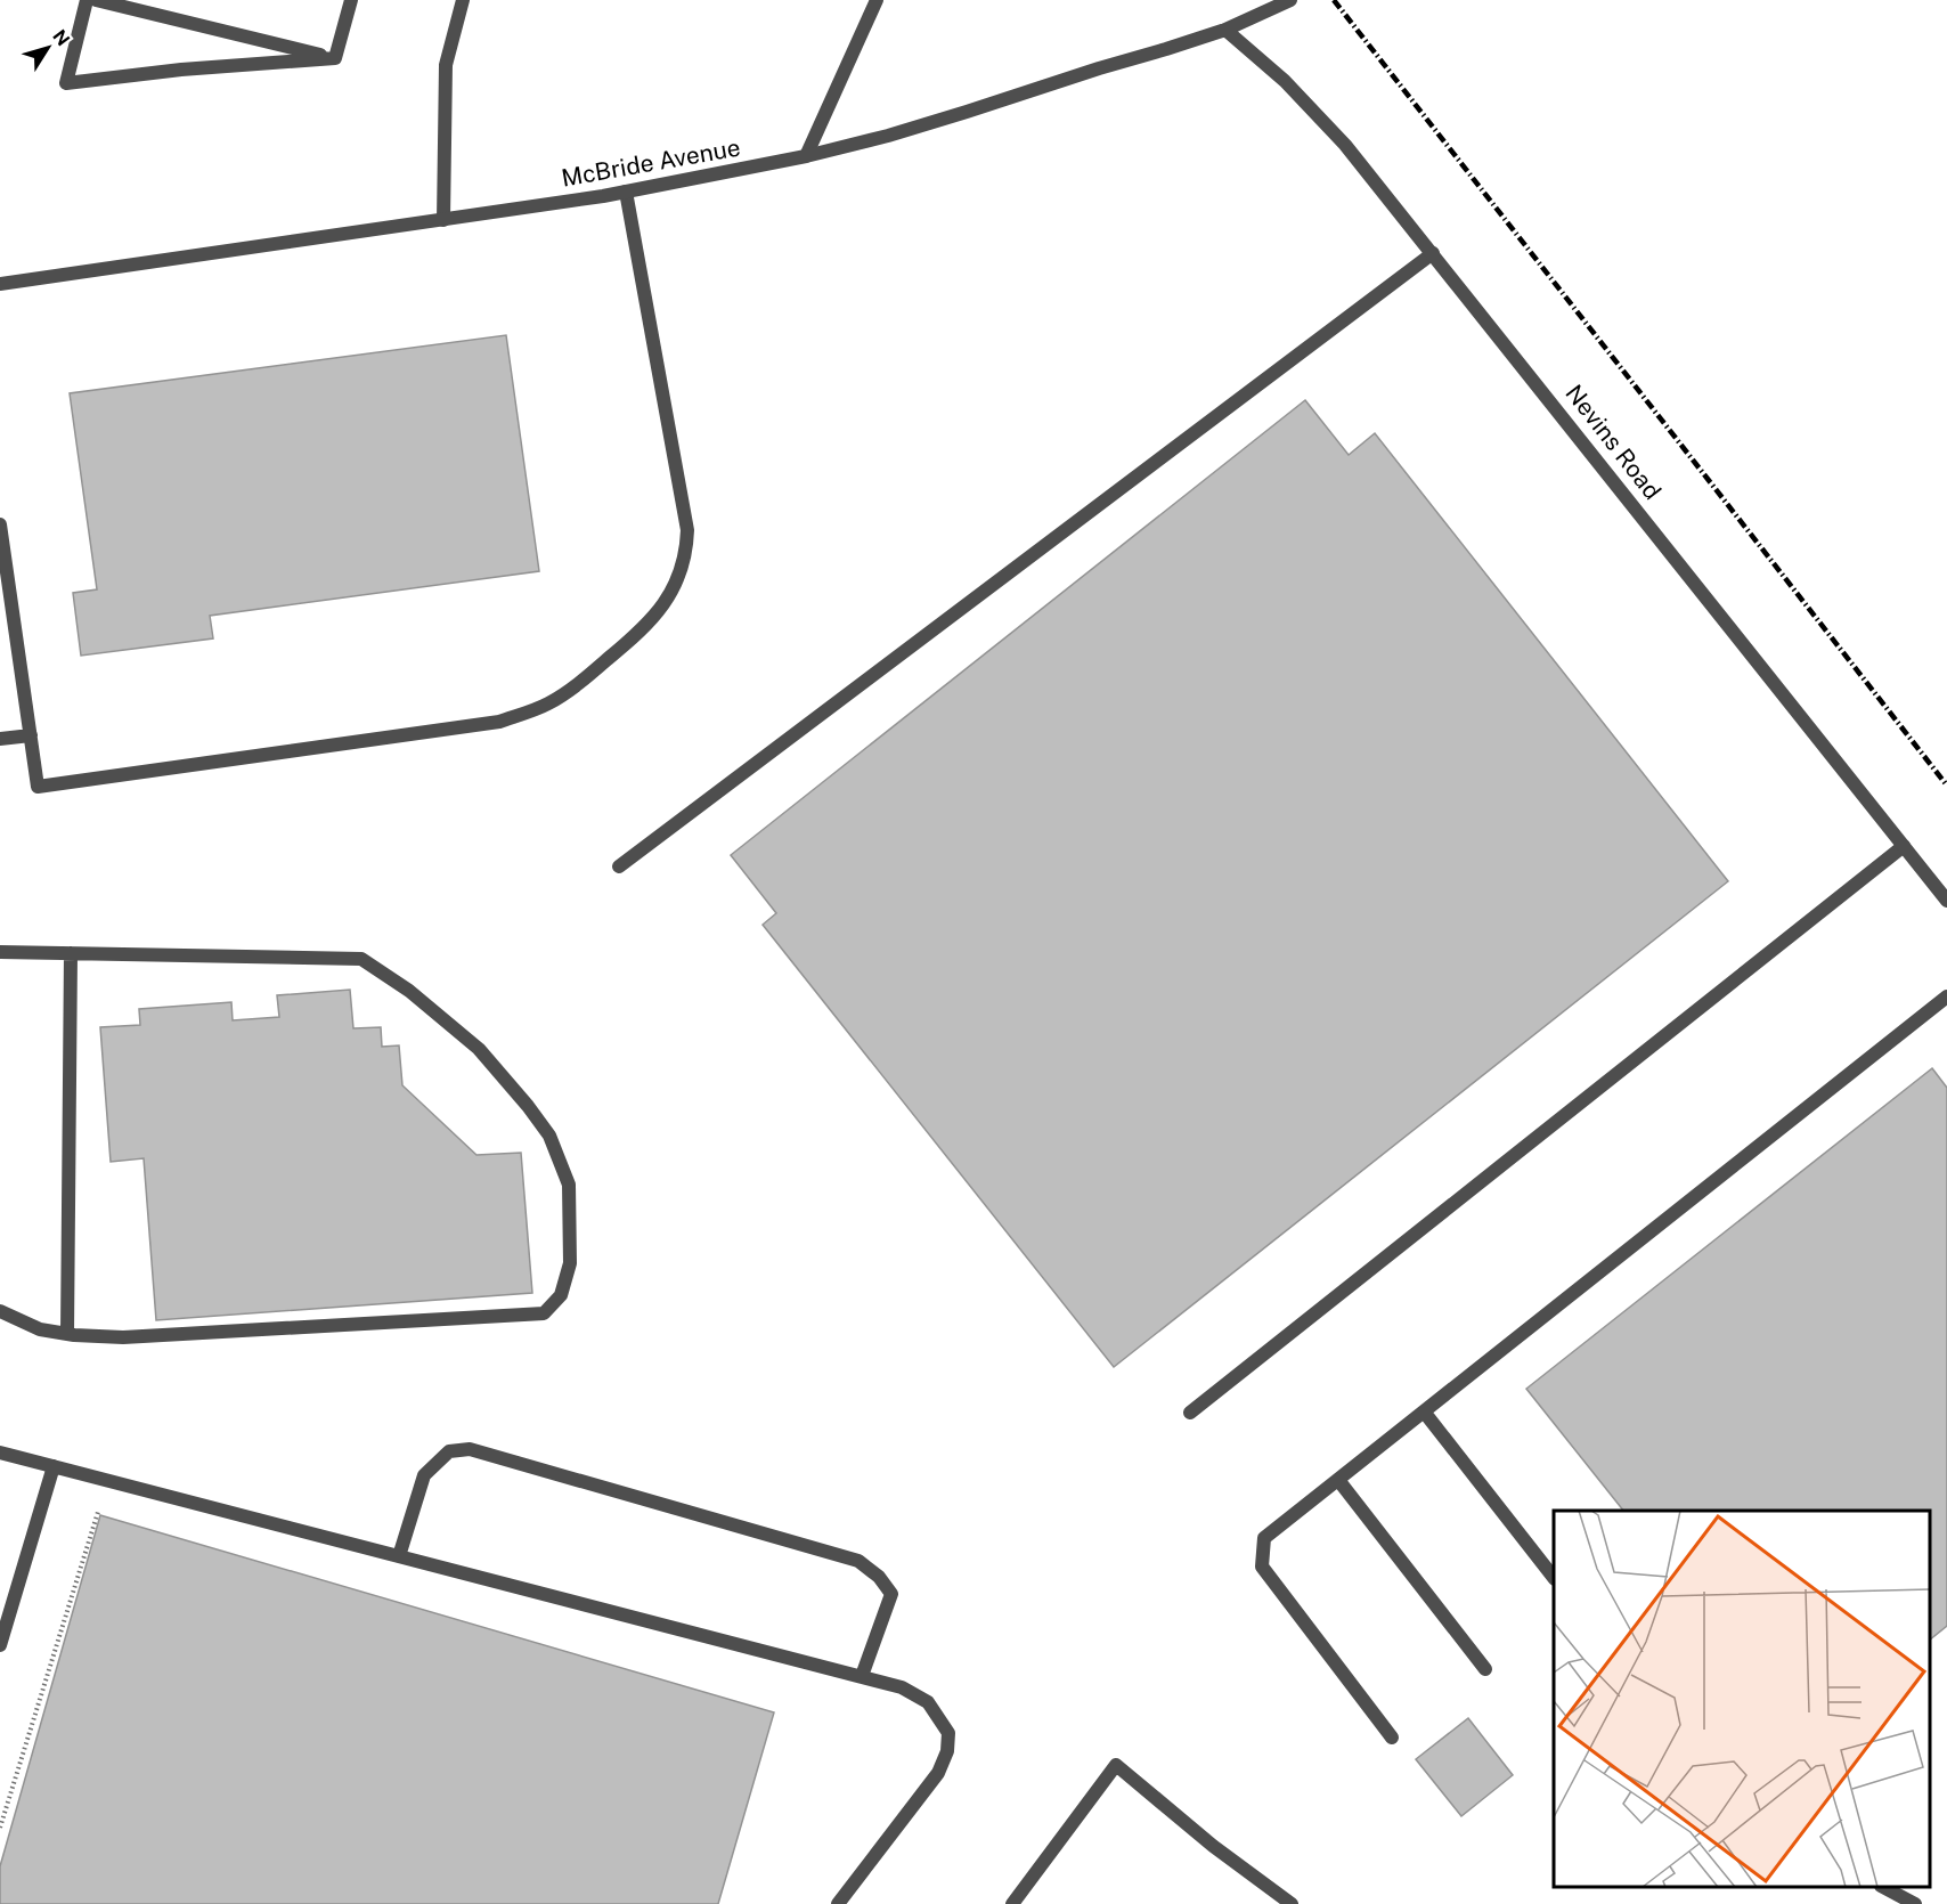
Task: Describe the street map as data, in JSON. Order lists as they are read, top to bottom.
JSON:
{
  "streets": {
    "street": ["McBride Avenue", "Nevins Road"]
  },
  "crossings": [
    ["McBride Avenue", "Nevins Road"]
  ],
  "north": "top right"
}
